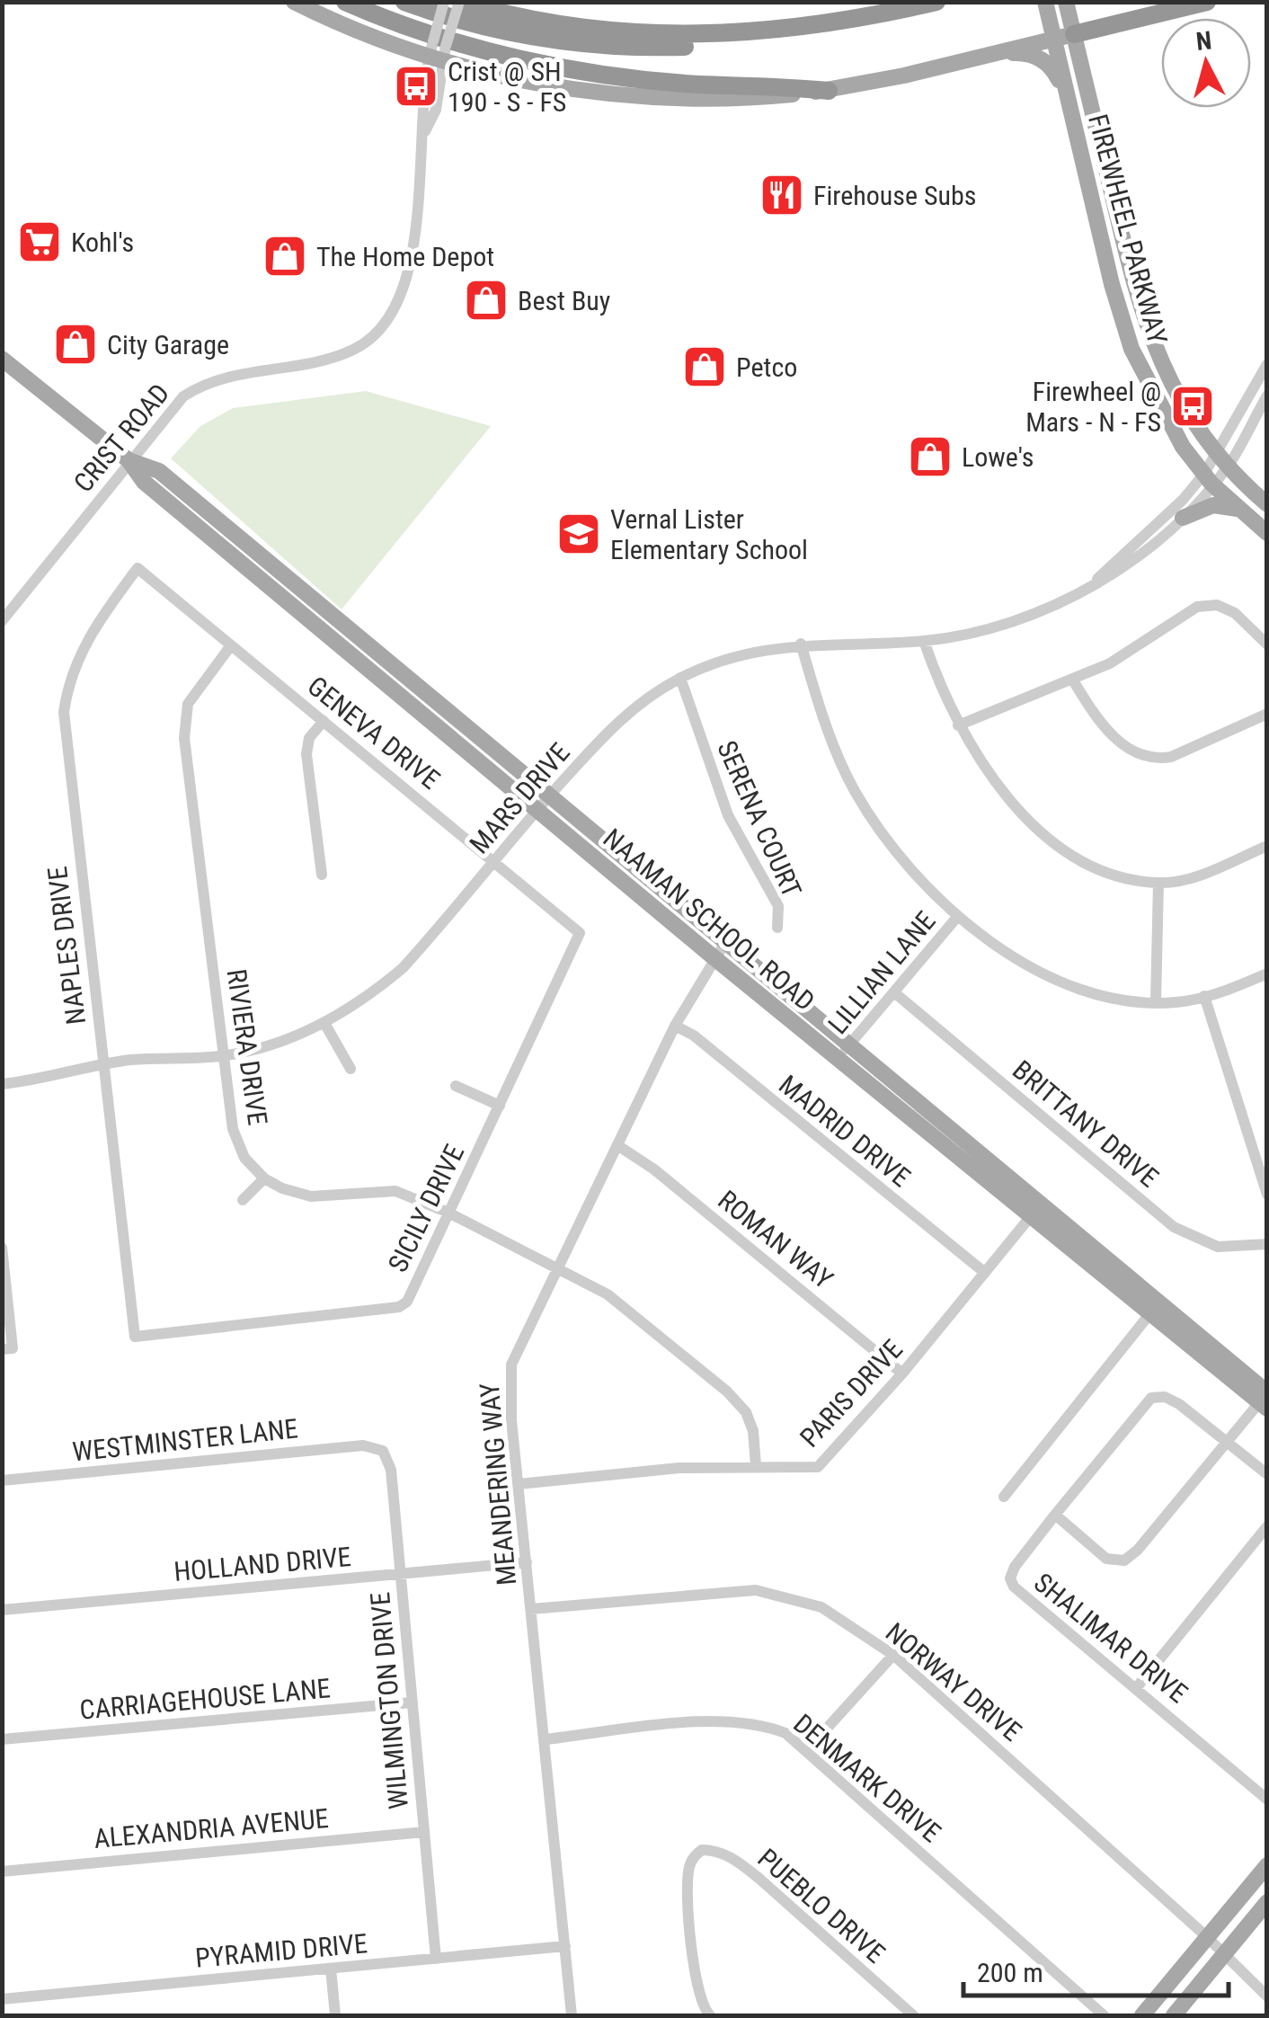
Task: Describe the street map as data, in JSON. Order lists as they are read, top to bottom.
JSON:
{
  "streets": {
    "main road": ["FIREWHEEL PARKWAY", "NAAMAN SCHOOL ROAD"],
    "street": [
      "CRIST ROAD",
      "GENEVA DRIVE",
      "MARS DRIVE",
      "SERENA COURT",
      "NAPLES DRIVE",
      "LILLIAN LANE",
      "RIVIERA DRIVE",
      "BRITTANY DRIVE",
      "MADRID DRIVE",
      "SICILY DRIVE",
      "ROMAN WAY",
      "PARIS DRIVE",
      "WESTMINSTER LANE",
      "MEANDERING WAY",
      "HOLLAND DRIVE",
      "SHALIMAR DRIVE",
      "NORWAY DRIVE",
      "CARRIAGEHOUSE LANE",
      "WILMINGTON DRIVE",
      "DENMARK DRIVE",
      "ALEXANDRIA AVENUE",
      "PUEBLO DRIVE",
      "PYRAMID DRIVE"
    ]
  },
  "crossings": [
    ["FIREWHEEL PARKWAY", "MARS DRIVE"],
    ["CRIST ROAD", "NAAMAN SCHOOL ROAD"],
    ["GENEVA DRIVE", "MARS DRIVE"],
    ["GENEVA DRIVE", "NAPLES DRIVE"],
    ["GENEVA DRIVE", "RIVIERA DRIVE"],
    ["GENEVA DRIVE", "SICILY DRIVE"],
    ["MARS DRIVE", "SERENA COURT"],
    ["MARS DRIVE", "NAAMAN SCHOOL ROAD"],
    ["MARS DRIVE", "NAPLES DRIVE"],
    ["MARS DRIVE", "RIVIERA DRIVE"],
    ["NAAMAN SCHOOL ROAD", "LILLIAN LANE"],
    ["NAAMAN SCHOOL ROAD", "PARIS DRIVE"],
    ["NAAMAN SCHOOL ROAD", "MEANDERING WAY"],
    ["NAPLES DRIVE", "SICILY DRIVE"],
    ["LILLIAN LANE", "BRITTANY DRIVE"],
    ["MADRID DRIVE", "PARIS DRIVE"],
    ["MADRID DRIVE", "MEANDERING WAY"],
    ["ROMAN WAY", "PARIS DRIVE"],
    ["ROMAN WAY", "MEANDERING WAY"],
    ["PARIS DRIVE", "MEANDERING WAY"],
    ["WESTMINSTER LANE", "WILMINGTON DRIVE"],
    ["MEANDERING WAY", "HOLLAND DRIVE"],
    ["MEANDERING WAY", "NORWAY DRIVE"],
    ["MEANDERING WAY", "DENMARK DRIVE"],
    ["MEANDERING WAY", "PYRAMID DRIVE"],
    ["HOLLAND DRIVE", "WILMINGTON DRIVE"],
    ["CARRIAGEHOUSE LANE", "WILMINGTON DRIVE"],
    ["WILMINGTON DRIVE", "ALEXANDRIA AVENUE"],
    ["WILMINGTON DRIVE", "PYRAMID DRIVE"]
  ],
  "places": {
    "bus stop": ["Crist @ SH 190 - S - FS", "Firewheel @ Mars - N - FS"],
    "restaurant": ["Firehouse Subs"],
    "supermarket": ["Kohl's"],
    "shop": [
      "The Home Depot",
      "Best Buy",
      "City Garage",
      "Petco",
      "Lowe's"
    ],
    "school or university": ["Vernal Lister Elementary School"]
  },
  "scale_bar": "200 m",
  "north": "top"
}
